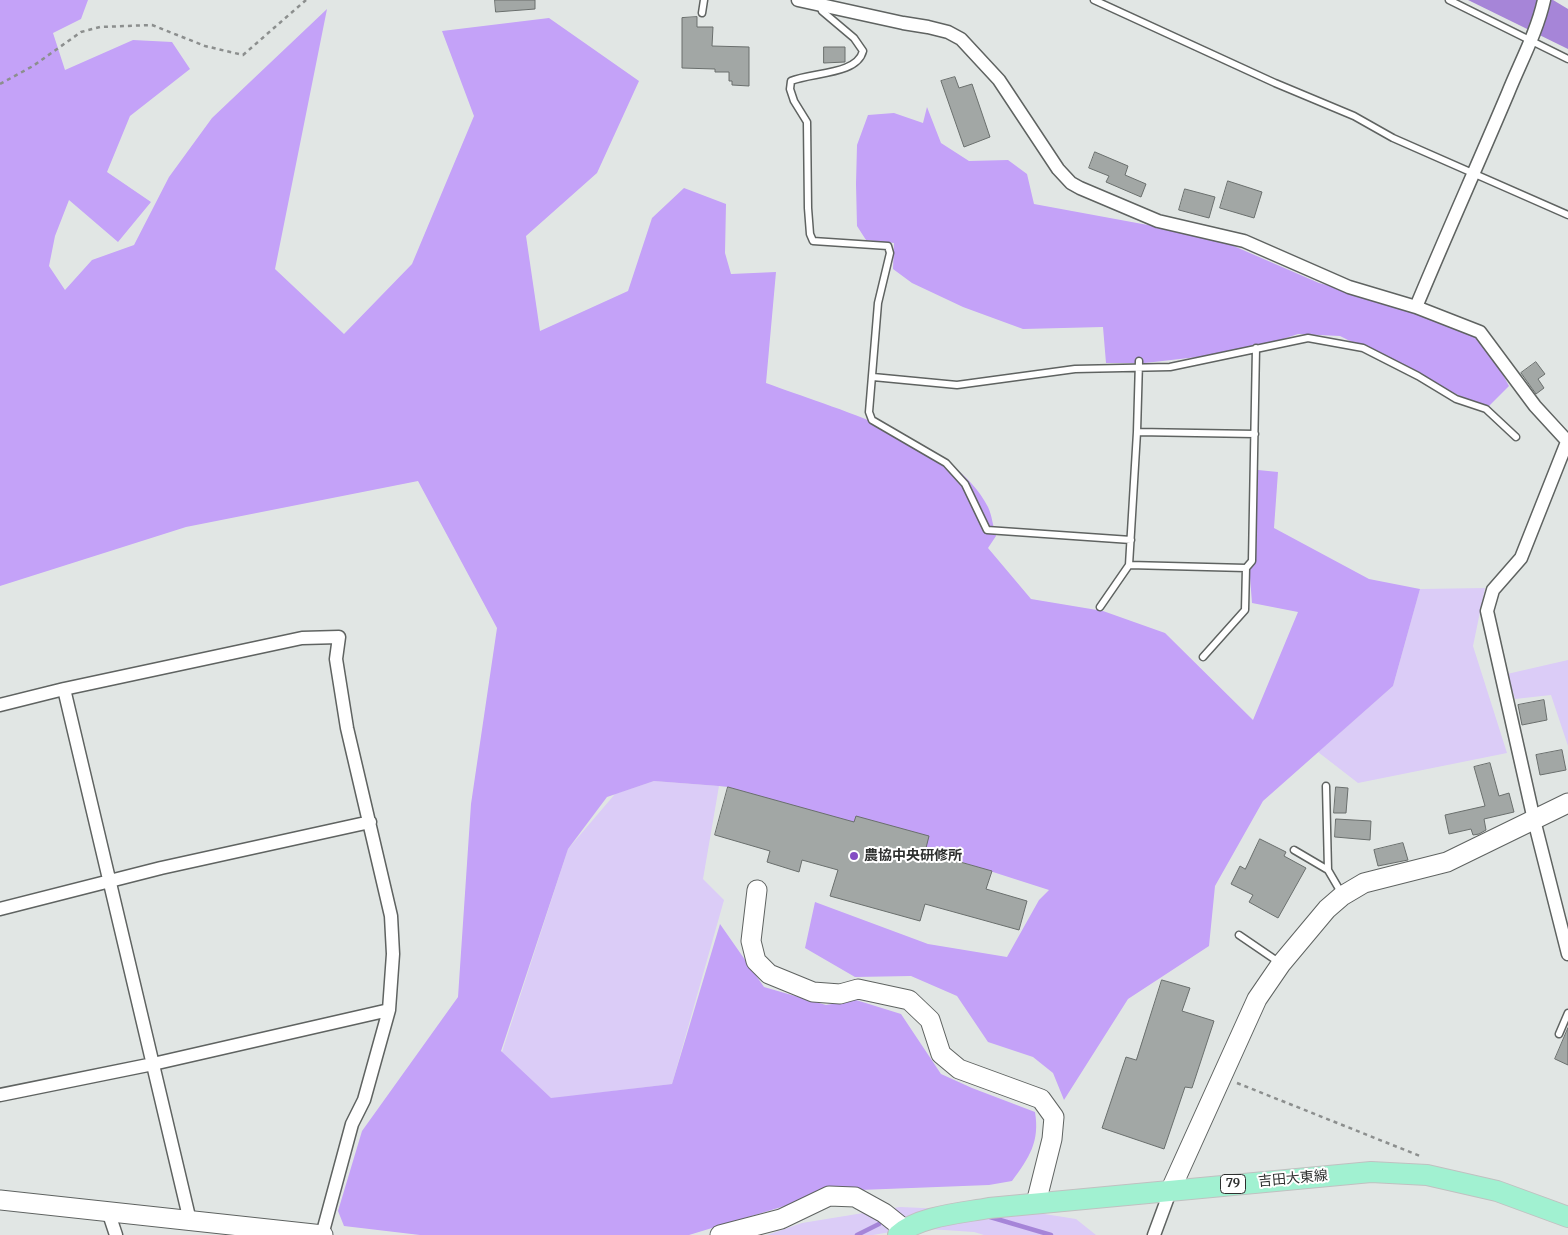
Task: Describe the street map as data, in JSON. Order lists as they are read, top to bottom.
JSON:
{
  "streets": {
    "main road": ["吉田大東線", "79"]
  },
  "places": ["農協中央研修所"]
}
